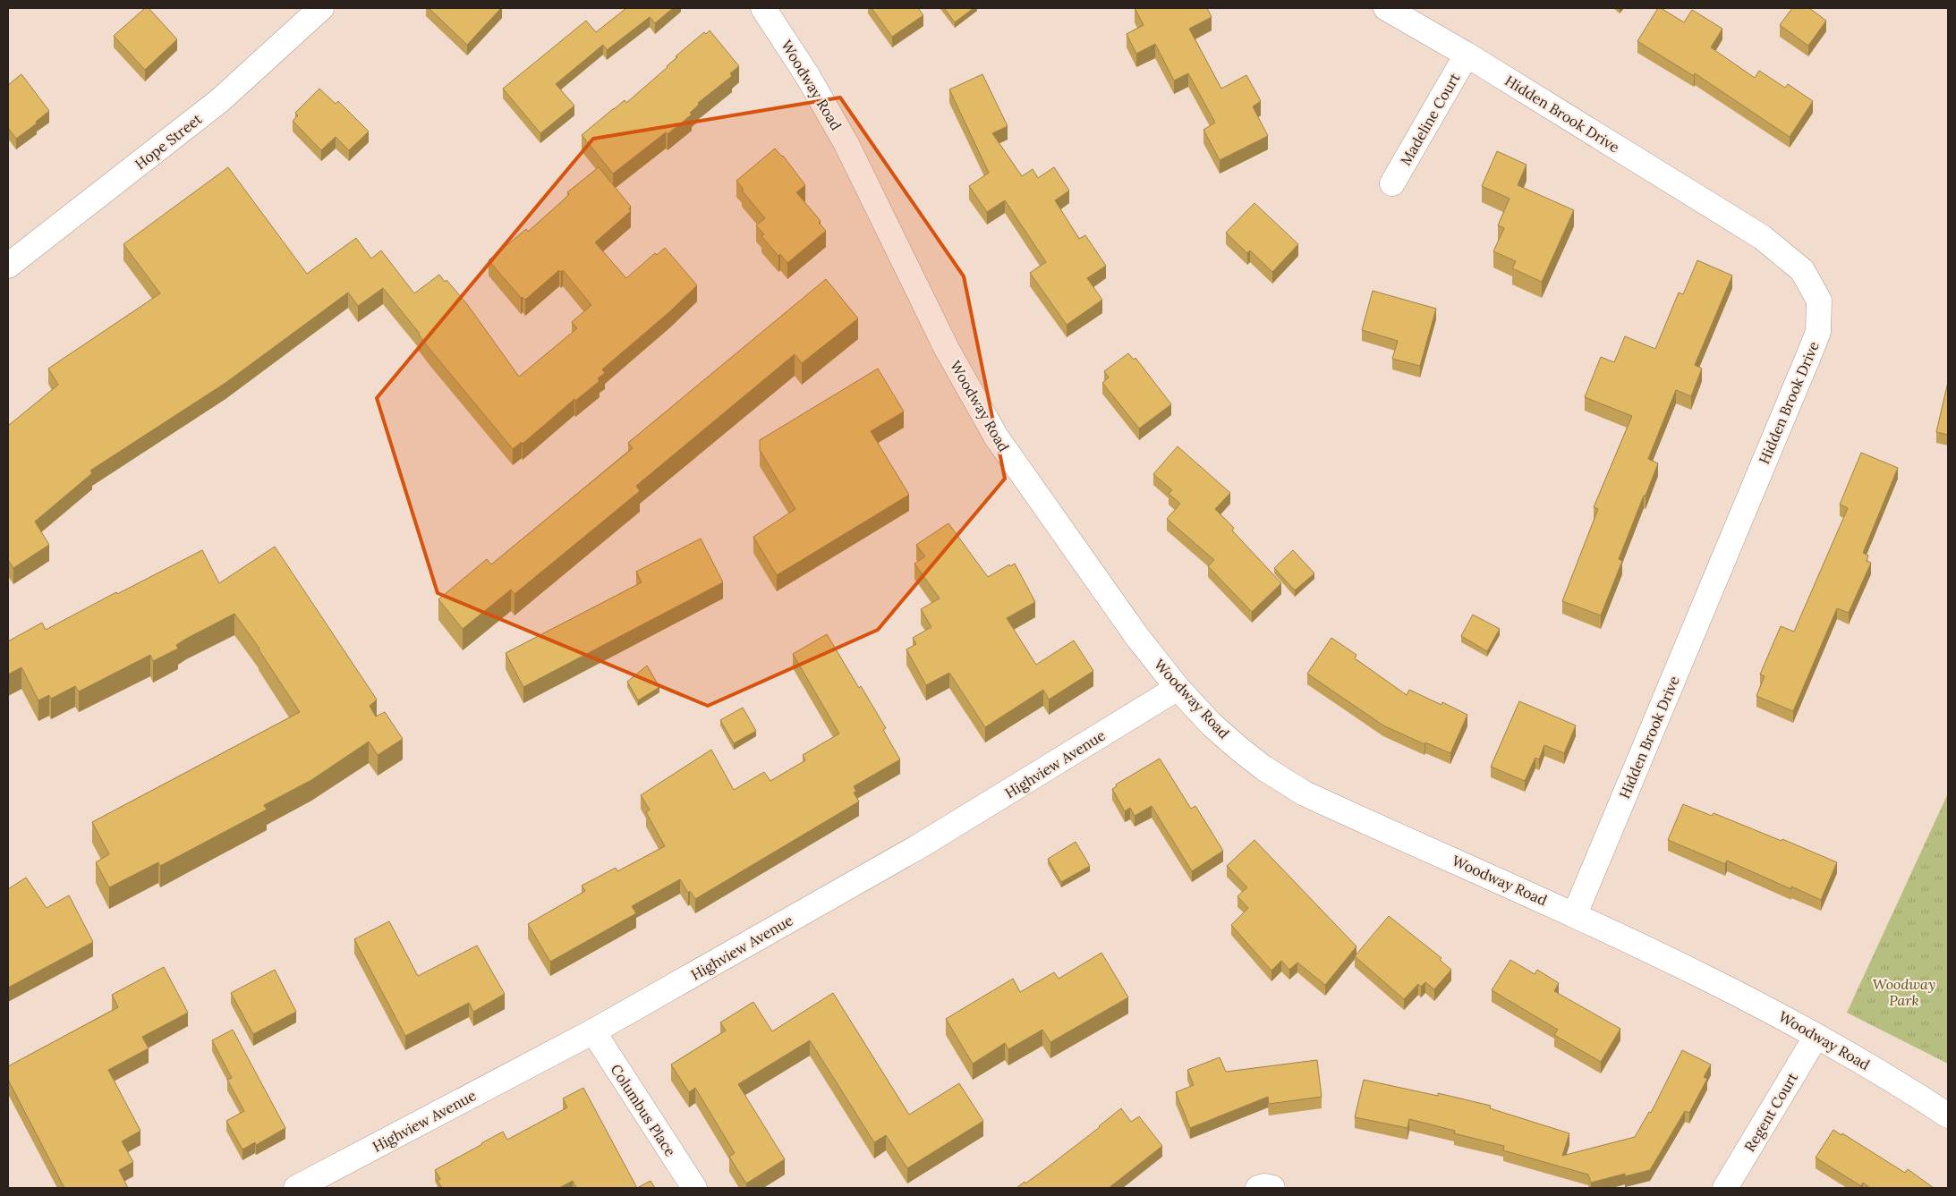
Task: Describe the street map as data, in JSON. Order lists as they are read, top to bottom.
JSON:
{
  "streets": {
    "street": [
      "Woodway Road",
      "Hidden Brook Drive",
      "Madeline Court",
      "Hope Street",
      "Highview Avenue",
      "Columbus Place",
      "Regent Court"
    ]
  },
  "crossings": [
    ["Woodway Road", "Hidden Brook Drive"],
    ["Woodway Road", "Highview Avenue"],
    ["Woodway Road", "Regent Court"],
    ["Hidden Brook Drive", "Madeline Court"],
    ["Highview Avenue", "Columbus Place"]
  ],
  "parks": ["Woodway Park"]
}
